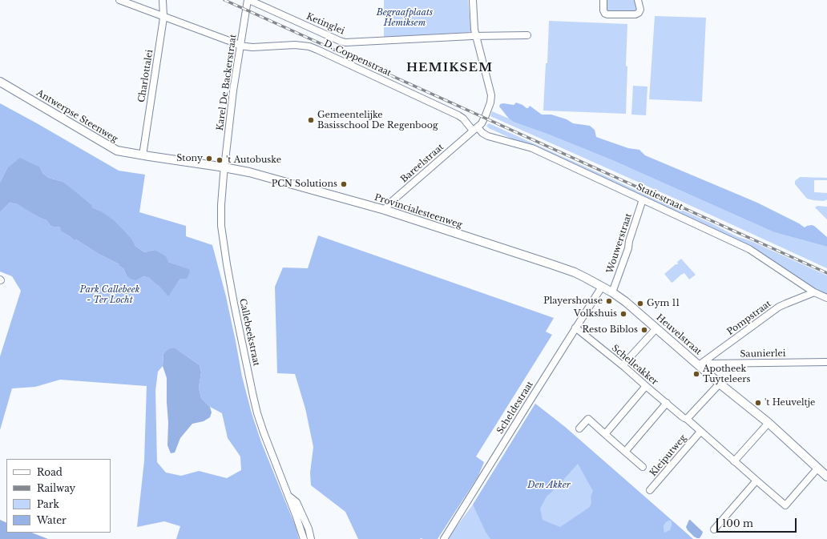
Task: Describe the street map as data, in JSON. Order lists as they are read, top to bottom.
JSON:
{
  "streets": {
    "main road": ["Antwerpse Steenweg", "Provincialesteenweg", "Heuvelstraat"],
    "street": [
      "Ketinglei",
      "D. Coppenstraat",
      "Charlottalei",
      "Karel De Backerstraat",
      "Bareelstraat",
      "Statiestraat",
      "Wouwerstraat",
      "Pompstraat",
      "Callebeekstraat",
      "Saunierlei",
      "Schelleakker",
      "Scheldestraat",
      "Kleiputweg"
    ]
  },
  "crossings": [
    ["Ketinglei", "Karel De Backerstraat"],
    ["Ketinglei", "Bareelstraat"],
    ["D. Coppenstraat", "Karel De Backerstraat"],
    ["D. Coppenstraat", "Bareelstraat"],
    ["D. Coppenstraat", "Statiestraat"],
    ["Charlottalei", "Antwerpse Steenweg"],
    ["Karel De Backerstraat", "Antwerpse Steenweg"],
    ["Karel De Backerstraat", "Provincialesteenweg"],
    ["Karel De Backerstraat", "Callebeekstraat"],
    ["Antwerpse Steenweg", "Provincialesteenweg"],
    ["Antwerpse Steenweg", "Callebeekstraat"],
    ["Bareelstraat", "Statiestraat"],
    ["Bareelstraat", "Provincialesteenweg"],
    ["Statiestraat", "Wouwerstraat"],
    ["Statiestraat", "Pompstraat"],
    ["Provincialesteenweg", "Callebeekstraat"],
    ["Provincialesteenweg", "Heuvelstraat"],
    ["Provincialesteenweg", "Scheldestraat"],
    ["Wouwerstraat", "Heuvelstraat"],
    ["Pompstraat", "Heuvelstraat"],
    ["Pompstraat", "Saunierlei"],
    ["Heuvelstraat", "Saunierlei"],
    ["Heuvelstraat", "Schelleakker"],
    ["Heuvelstraat", "Scheldestraat"],
    ["Schelleakker", "Scheldestraat"],
    ["Schelleakker", "Kleiputweg"]
  ],
  "districts": ["HEMIKSEM"],
  "parks": ["Begraafplaats Hemiksem", "Park Callebeek - Ter Locht", "Den Akker"],
  "places": [
    "Gemeentelijke Basisschool De Regenboog",
    "Stony",
    "'t Autobuske",
    "PCN Solutions",
    "Playershouse",
    "Gym 11",
    "Volkshuis",
    "Resto Biblos",
    "Apotheek Tuyteleers",
    "'t Heuveltje"
  ],
  "legend": [
    "Road",
    "Railway",
    "Park",
    "Water"
  ],
  "scale_bar": "100 m"
}
